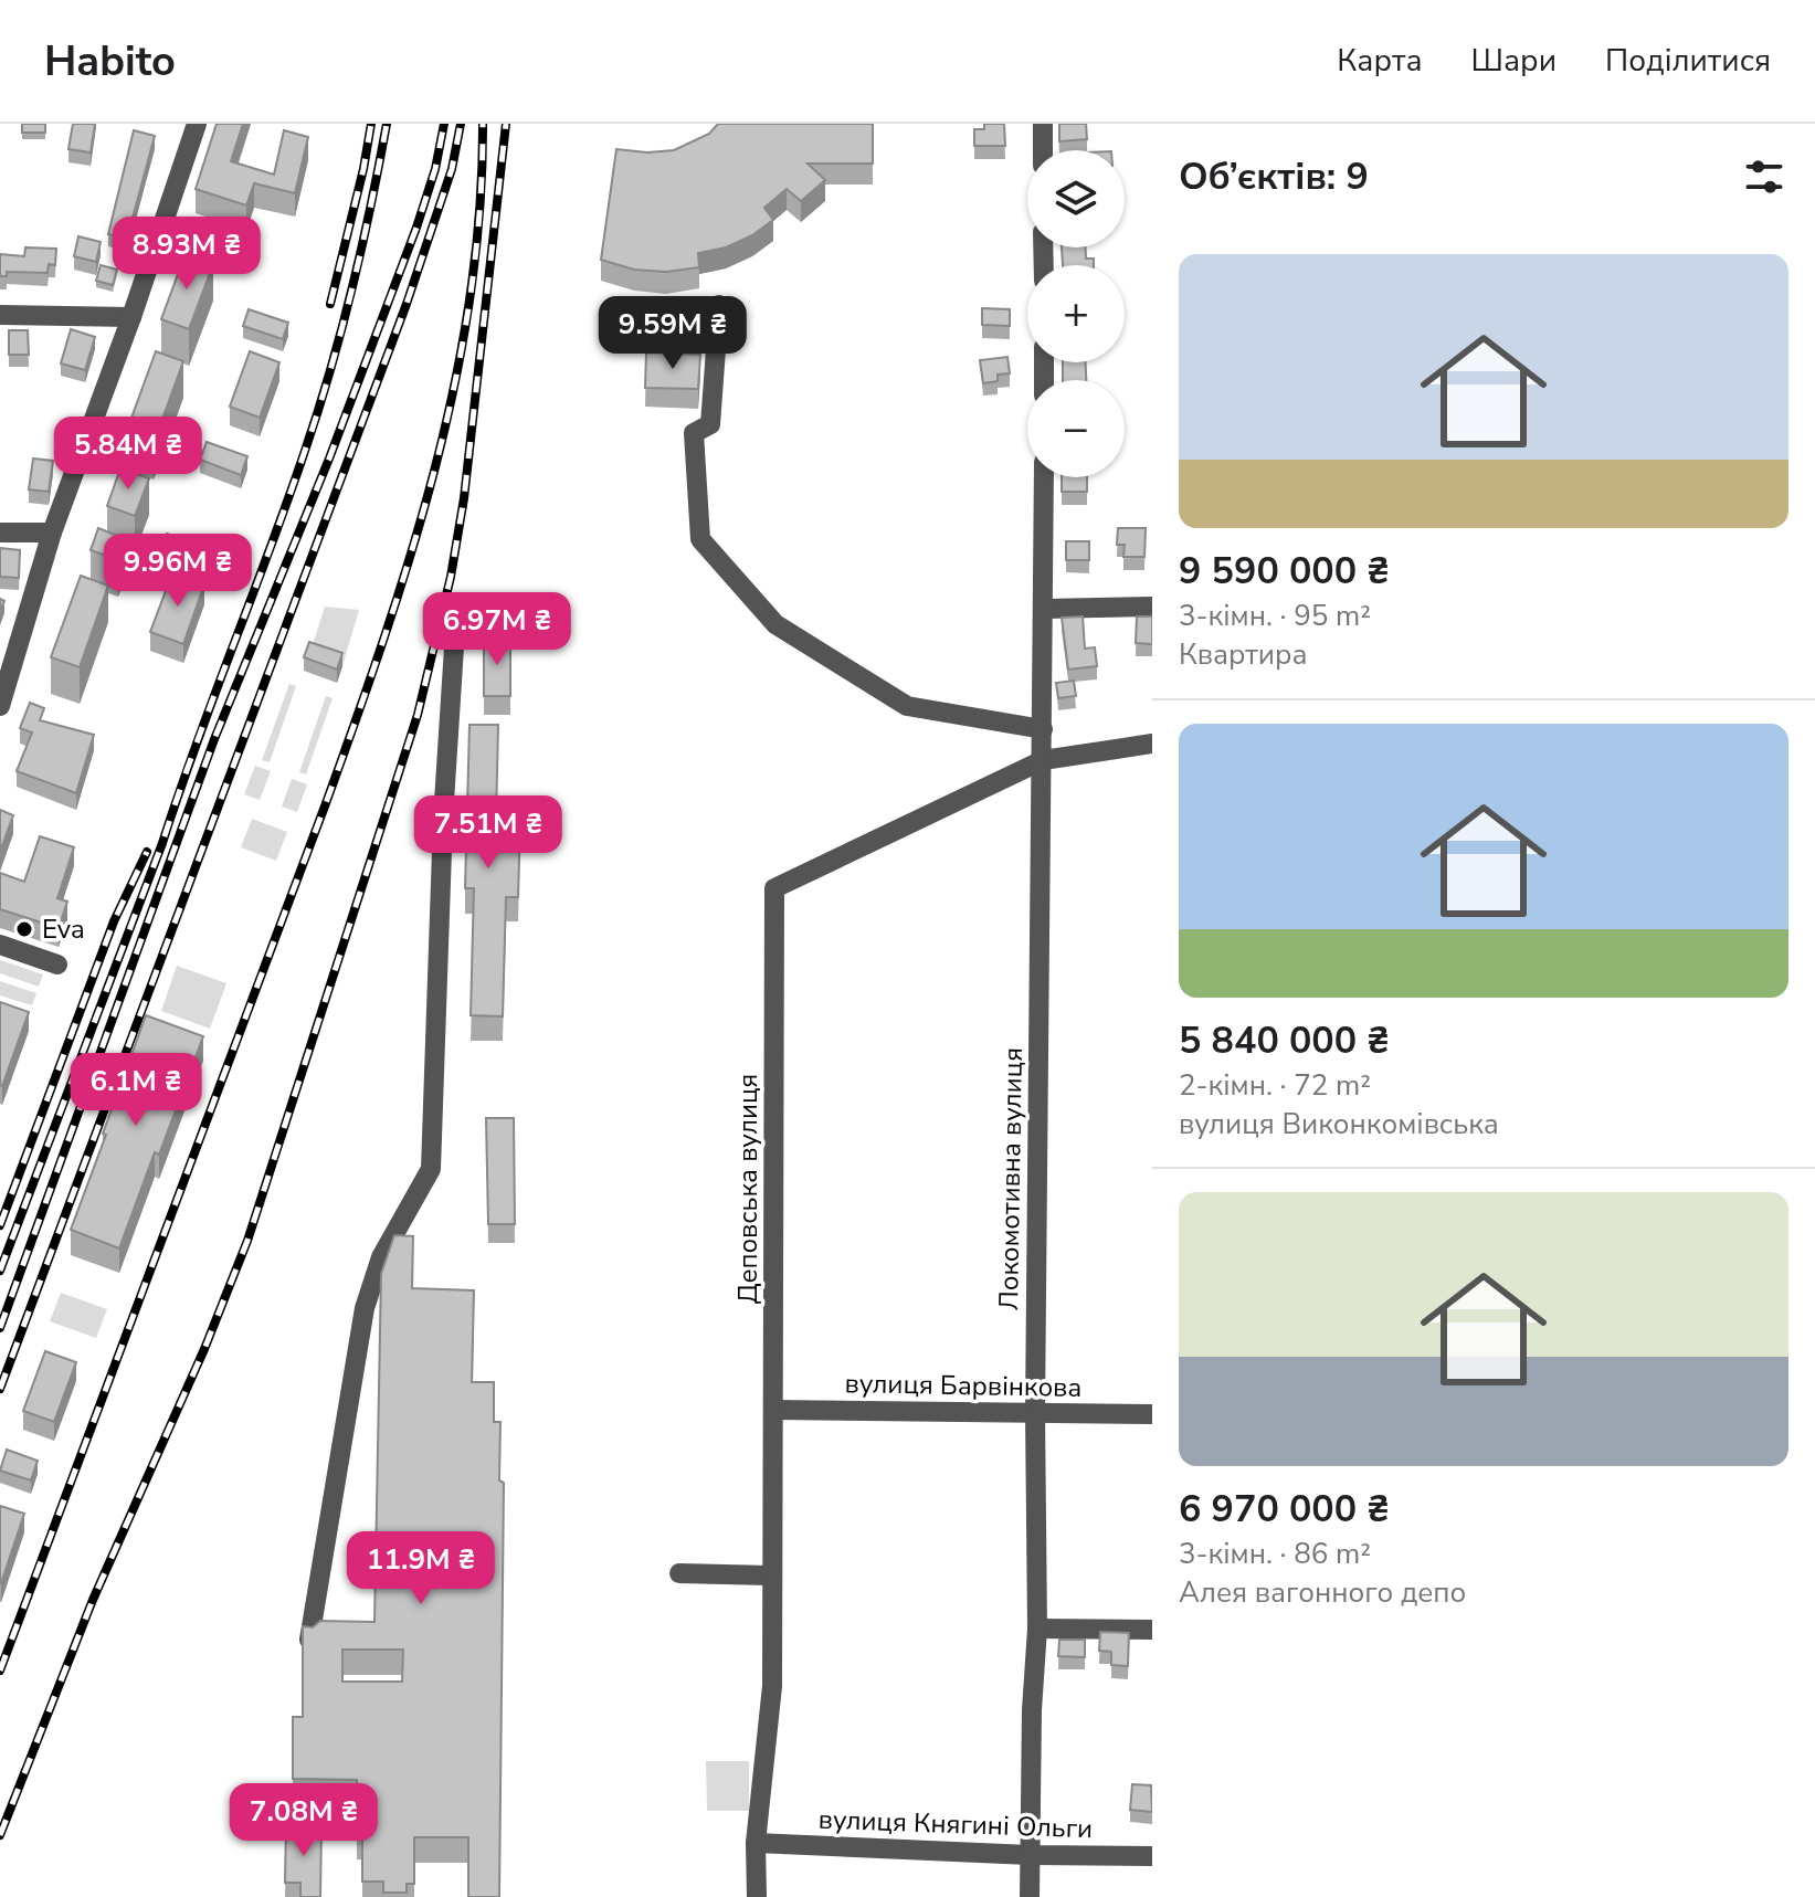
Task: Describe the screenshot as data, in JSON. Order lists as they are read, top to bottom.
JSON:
{
  "streets": {
    "street": [
      "Локомотивна вулиця",
      "Деповська вулиця",
      "вулиця Барвінкова",
      "вулиця Княгині Ольги"
    ]
  },
  "crossings": [
    ["Локомотивна вулиця", "Деповська вулиця"],
    ["Локомотивна вулиця", "вулиця Барвінкова"],
    ["Локомотивна вулиця", "вулиця Княгині Ольги"],
    ["Деповська вулиця", "вулиця Барвінкова"],
    ["Деповська вулиця", "вулиця Княгині Ольги"]
  ],
  "places": ["Eva"],
  "page": {
    "header": "Habito",
    "nav": ["Карта", "Шари", "Поділитися"],
    "heading": "Об’єктів: 9",
    "map_buttons": ["+", "−"],
    "price": [
      "8.93M ₴",
      "9.59M ₴",
      "5.84M ₴",
      "9.96M ₴",
      "6.97M ₴",
      "7.51M ₴",
      "6.1M ₴",
      "11.9M ₴",
      "7.08M ₴"
    ],
    "list": [
      {
        "name": "9 590 000 ₴",
        "note": "3-кімн. · 95 m² · Квартира"
      },
      {
        "name": "5 840 000 ₴",
        "note": "2-кімн. · 72 m² · вулиця Виконкомівська"
      },
      {
        "name": "6 970 000 ₴",
        "note": "3-кімн. · 86 m² · Алея вагонного депо"
      }
    ]
  }
}
